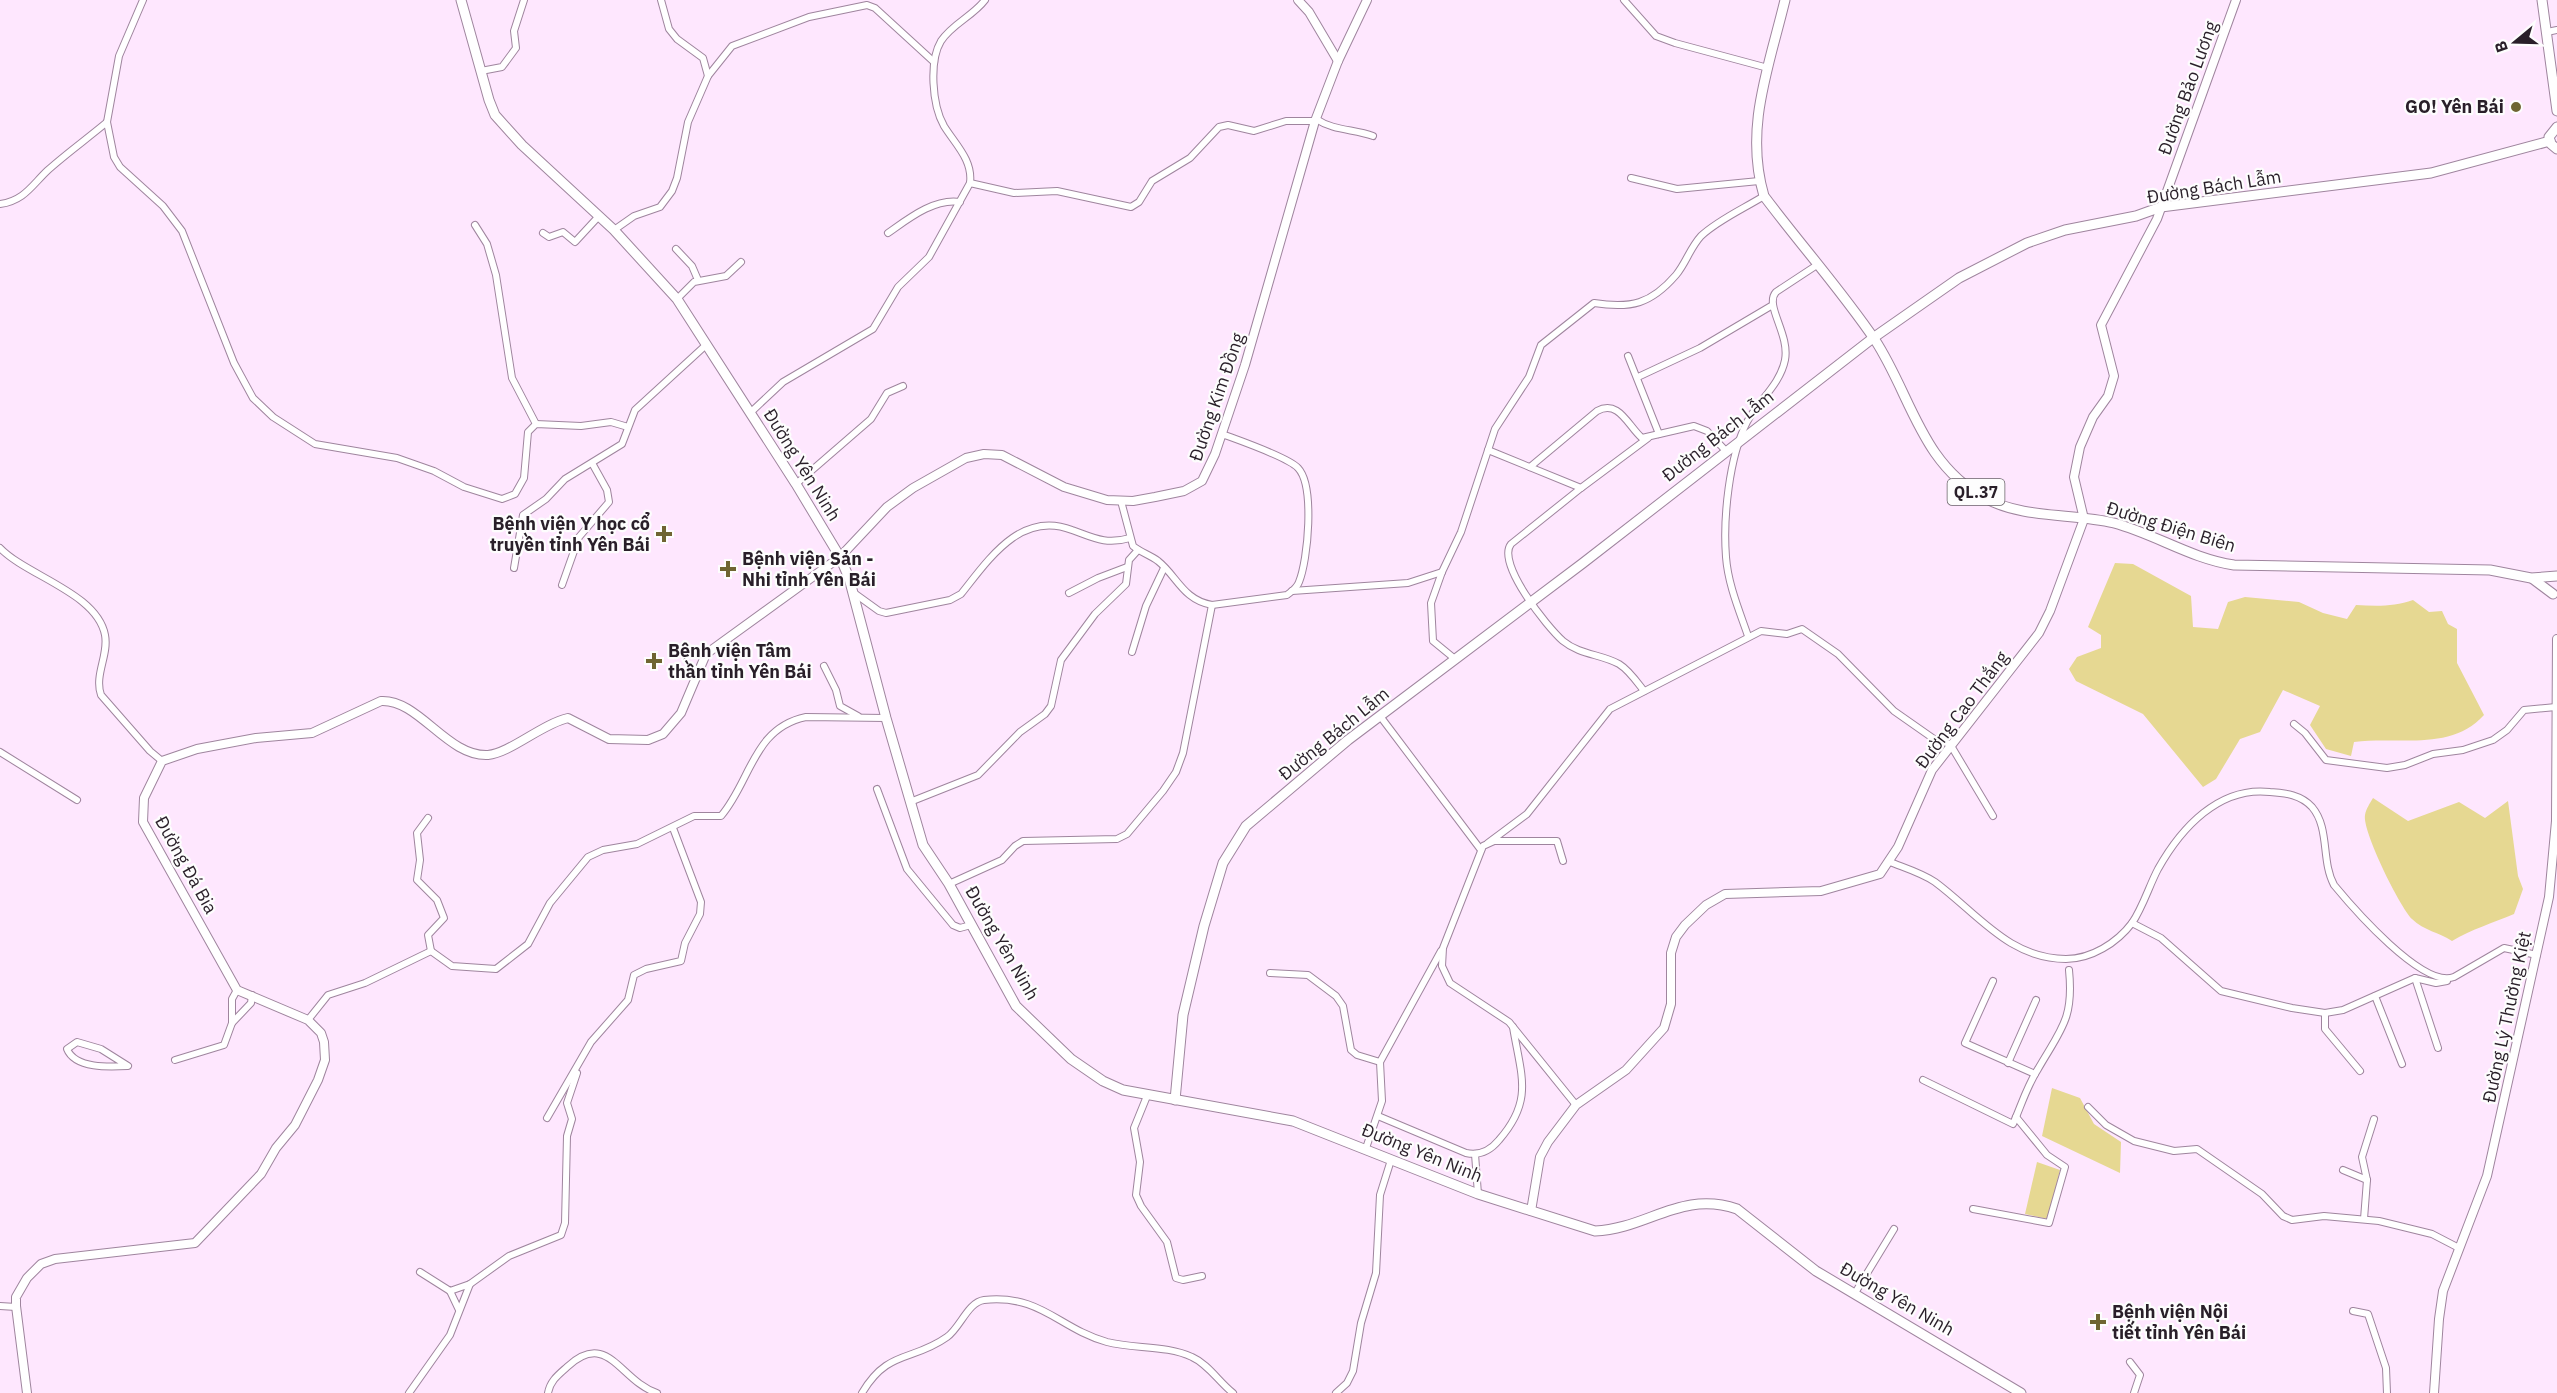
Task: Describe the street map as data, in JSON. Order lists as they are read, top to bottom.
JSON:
{
  "streets": {
    "main road": [
      "Đường Bách Lẫm",
      "Đường Yên Ninh",
      "QL.37",
      "Đường Điện Biên",
      "Đường Lý Thường Kiệt"
    ],
    "street": [
      "Đường Bảo Lương",
      "Đường Kim Đồng",
      "Đường Cao Thắng",
      "Đường Đá Bia"
    ]
  },
  "crossings": [
    ["Đường Bảo Lương", "Đường Bách Lẫm"],
    ["Đường Bảo Lương", "Đường Điện Biên"],
    ["Đường Bảo Lương", "Đường Cao Thắng"],
    ["Đường Bách Lẫm", "Đường Yên Ninh"],
    ["Đường Bách Lẫm", "Đường Điện Biên"],
    ["Đường Kim Đồng", "Đường Yên Ninh"],
    ["QL.37", "Đường Điện Biên"],
    ["Đường Điện Biên", "Đường Cao Thắng"]
  ],
  "places": {
    "other": ["GO! Yên Bái"],
    "health": [
      "Bệnh viện Y học cổ truyền tỉnh Yên Bái",
      "Bệnh viện Sản - Nhi tỉnh Yên Bái",
      "Bệnh viện Tâm thần tỉnh Yên Bái",
      "Bệnh viện Nội tiết tỉnh Yên Bái"
    ]
  },
  "north": "left"
}
